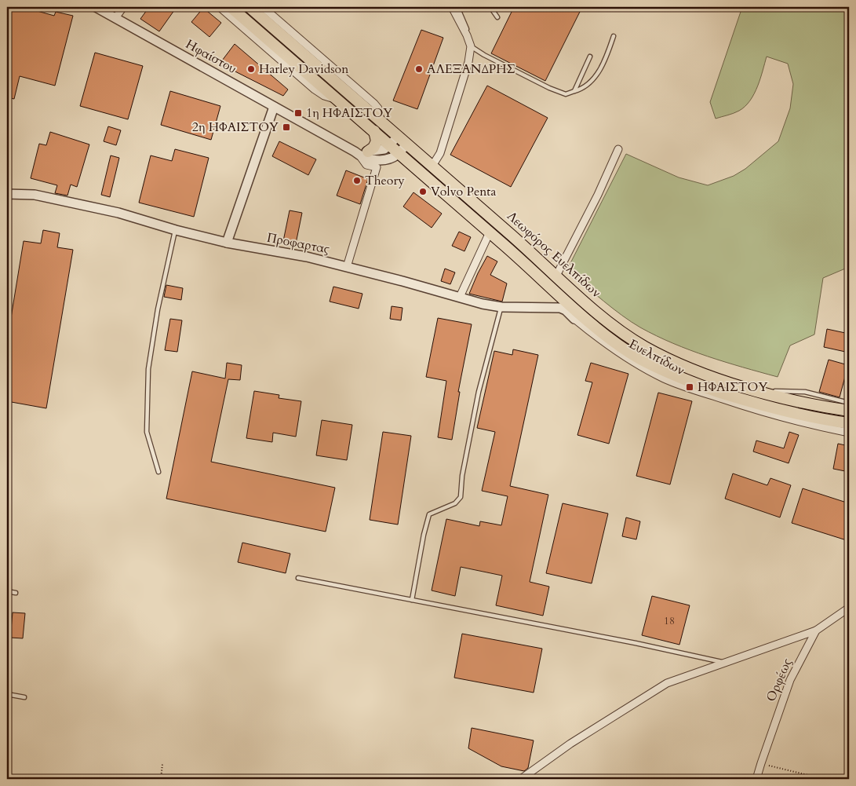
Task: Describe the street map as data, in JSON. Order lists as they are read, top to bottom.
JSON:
{
  "streets": {
    "main road": ["Λεωφόρος Ευελπίδων"],
    "street": ["Ηφαίστου", "Προφαρτας", "Ορφέως"]
  },
  "crossings": [
    ["Ηφαίστου", "Λεωφόρος Ευελπίδων"],
    ["Προφαρτας", "Λεωφόρος Ευελπίδων"]
  ],
  "places": {
    "other": [
      "Harley Davidson",
      "ΑΛΕΞΑΝΔΡΗΣ",
      "Theory",
      "Volvo Penta"
    ],
    "transit": ["1η ΗΦΑΙΣΤΟΥ", "2η ΗΦΑΙΣΤΟΥ", "ΗΦΑΙΣΤΟΥ"]
  },
  "house_numbers": ["18"]
}
